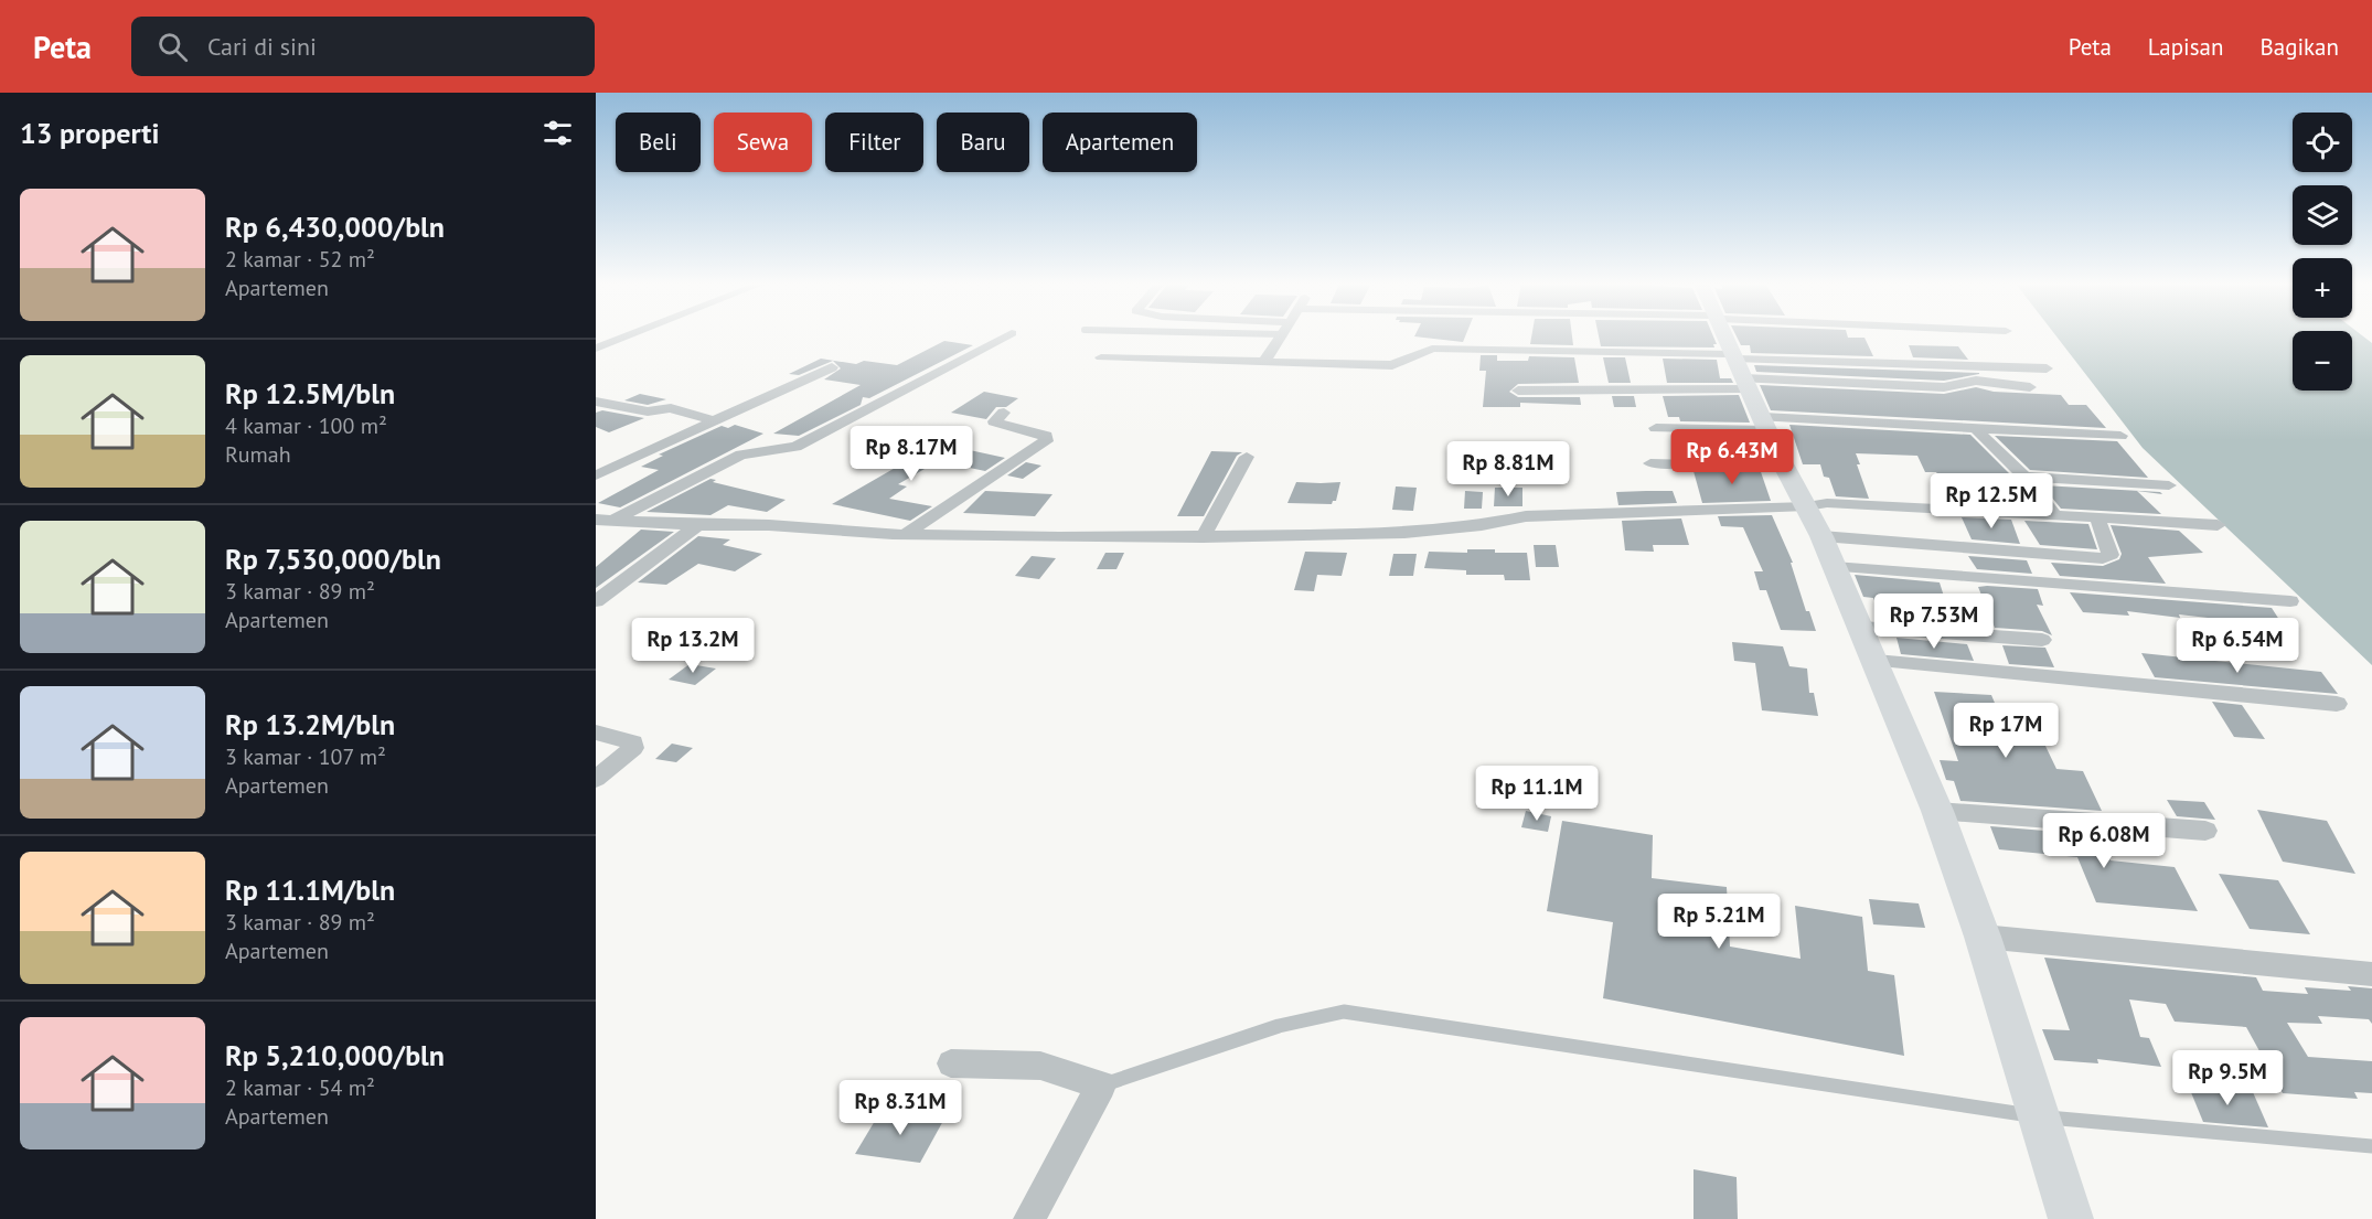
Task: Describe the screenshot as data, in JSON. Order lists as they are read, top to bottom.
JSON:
{
  "page": {
    "header": "Peta",
    "search": "Cari di sini",
    "nav": ["Peta", "Lapisan", "Bagikan"],
    "heading": "13 properti",
    "map_buttons": ["+", "−"],
    "chip": [
      "Beli",
      "Sewa",
      "Filter",
      "Baru",
      "Apartemen"
    ],
    "list": [
      {
        "name": "Rp 6,430,000/bln",
        "note": "2 kamar · 52 m² · Apartemen"
      },
      {
        "name": "Rp 12.5M/bln",
        "note": "4 kamar · 100 m² · Rumah"
      },
      {
        "name": "Rp 7,530,000/bln",
        "note": "3 kamar · 89 m² · Apartemen"
      },
      {
        "name": "Rp 13.2M/bln",
        "note": "3 kamar · 107 m² · Apartemen"
      },
      {
        "name": "Rp 11.1M/bln",
        "note": "3 kamar · 89 m² · Apartemen"
      },
      {
        "name": "Rp 5,210,000/bln",
        "note": "2 kamar · 54 m² · Apartemen"
      }
    ],
    "price": [
      "Rp 8.17M",
      "Rp 6.43M",
      "Rp 8.81M",
      "Rp 12.5M",
      "Rp 7.53M",
      "Rp 13.2M",
      "Rp 6.54M",
      "Rp 17M",
      "Rp 11.1M",
      "Rp 6.08M",
      "Rp 5.21M",
      "Rp 9.5M",
      "Rp 8.31M"
    ]
  }
}
